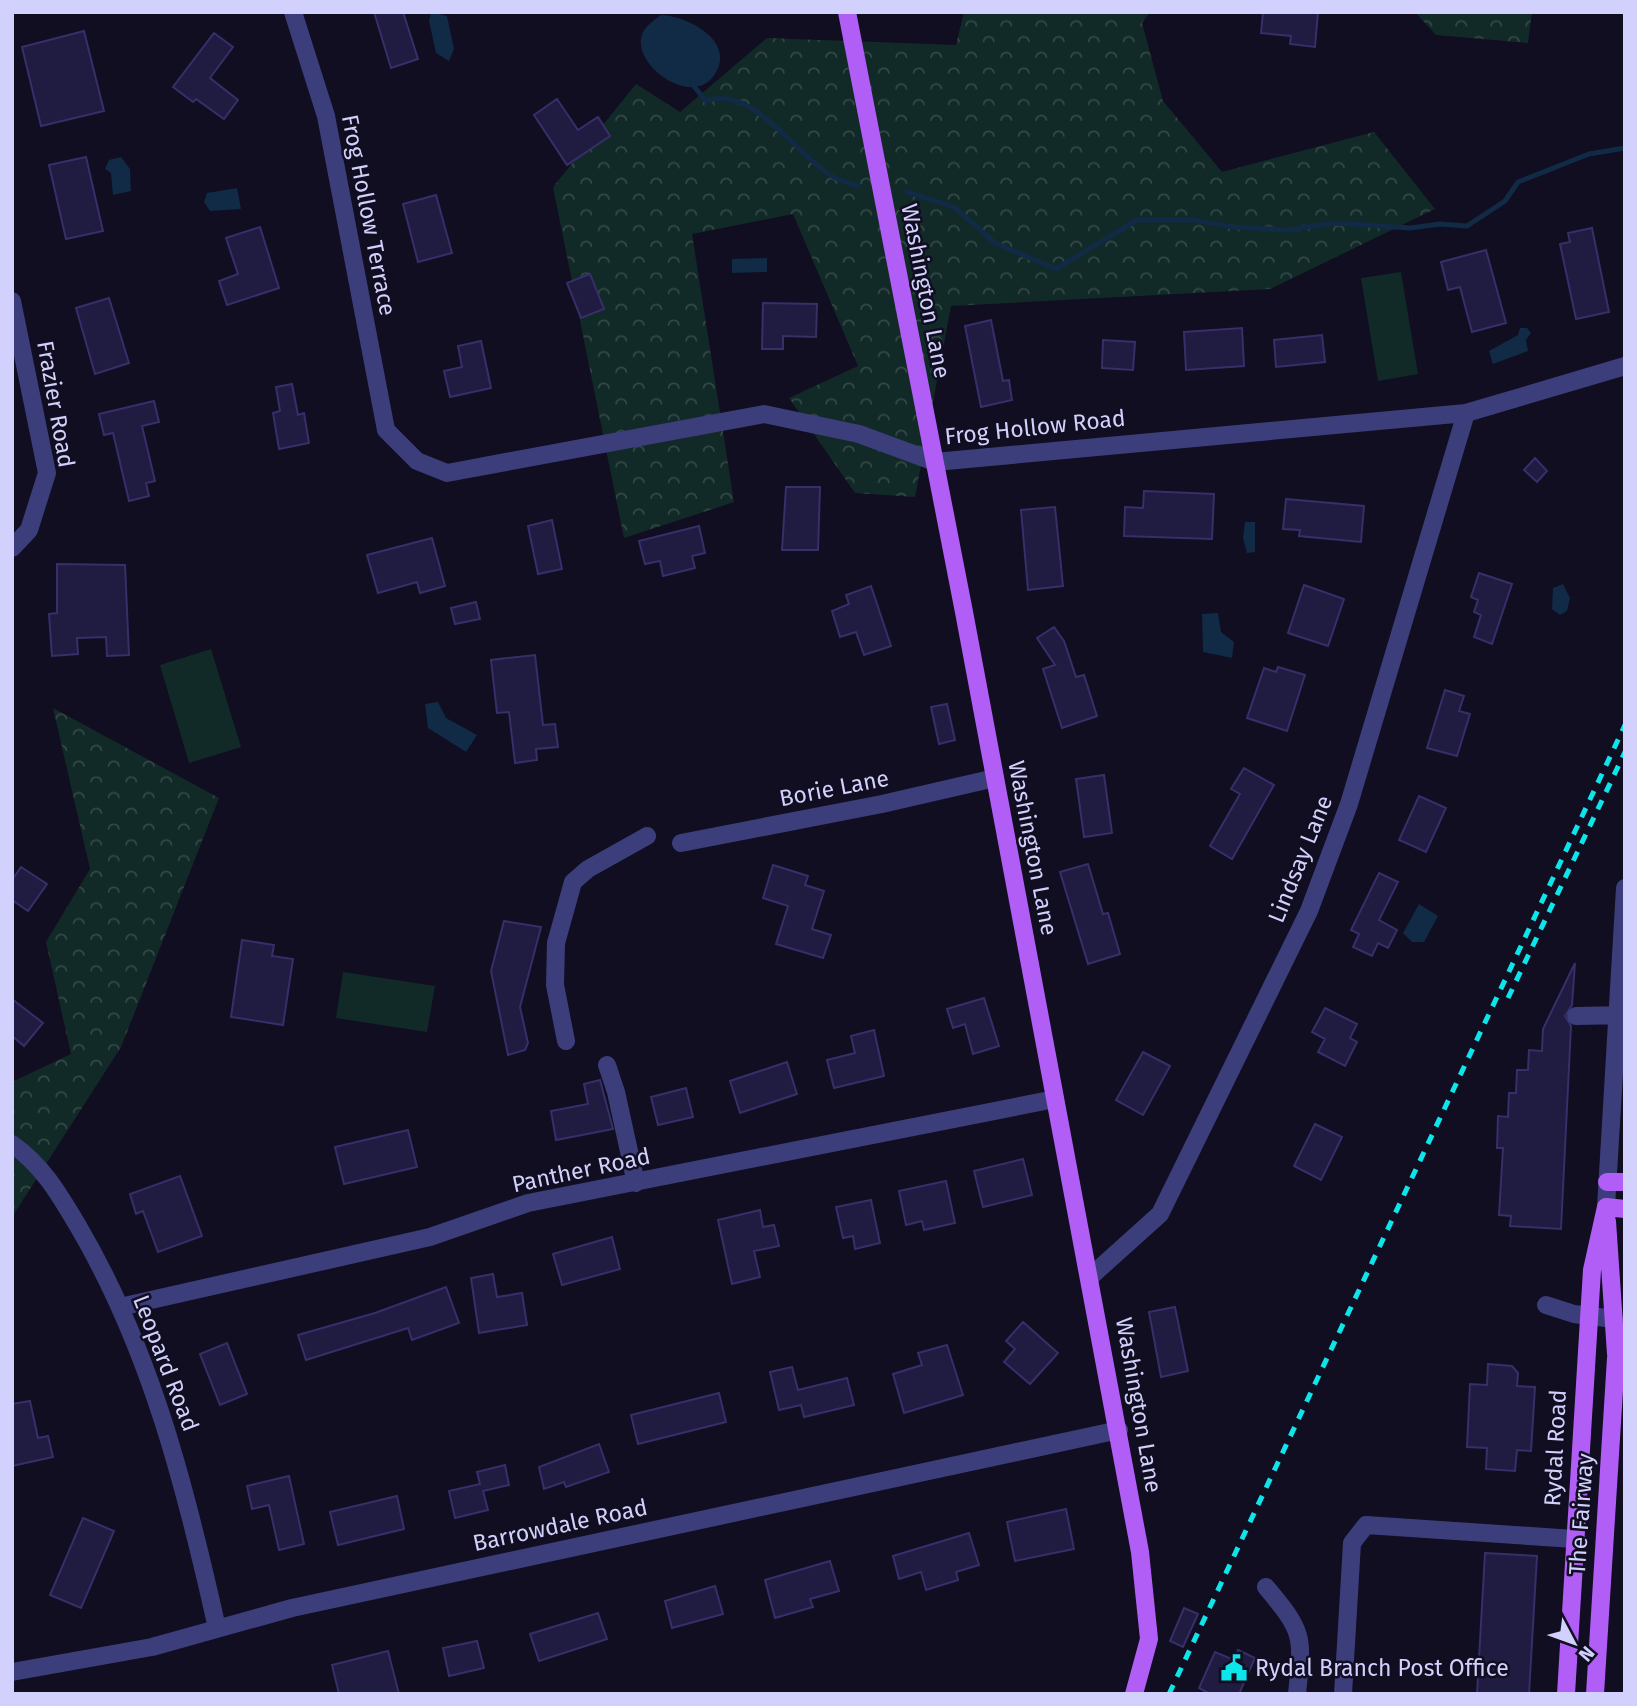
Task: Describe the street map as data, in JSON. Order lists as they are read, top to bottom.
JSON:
{
  "streets": {
    "main road": ["Washington Lane", "Rydal Road", "The Fairway"],
    "street": [
      "Frog Hollow Terrace",
      "Frazier Road",
      "Frog Hollow Road",
      "Borie Lane",
      "Lindsay Lane",
      "Panther Road",
      "Leopard Road",
      "Barrowdale Road"
    ]
  },
  "crossings": [
    ["Frog Hollow Terrace", "Frog Hollow Road"],
    ["Washington Lane", "Frog Hollow Road"],
    ["Washington Lane", "Borie Lane"],
    ["Washington Lane", "Lindsay Lane"],
    ["Washington Lane", "Panther Road"],
    ["Washington Lane", "Barrowdale Road"],
    ["Frog Hollow Road", "Lindsay Lane"],
    ["Panther Road", "Leopard Road"],
    ["Leopard Road", "Barrowdale Road"],
    ["Rydal Road", "The Fairway"]
  ],
  "places": {
    "public building": ["Rydal Branch Post Office"]
  },
  "north": "bottom right"
}
